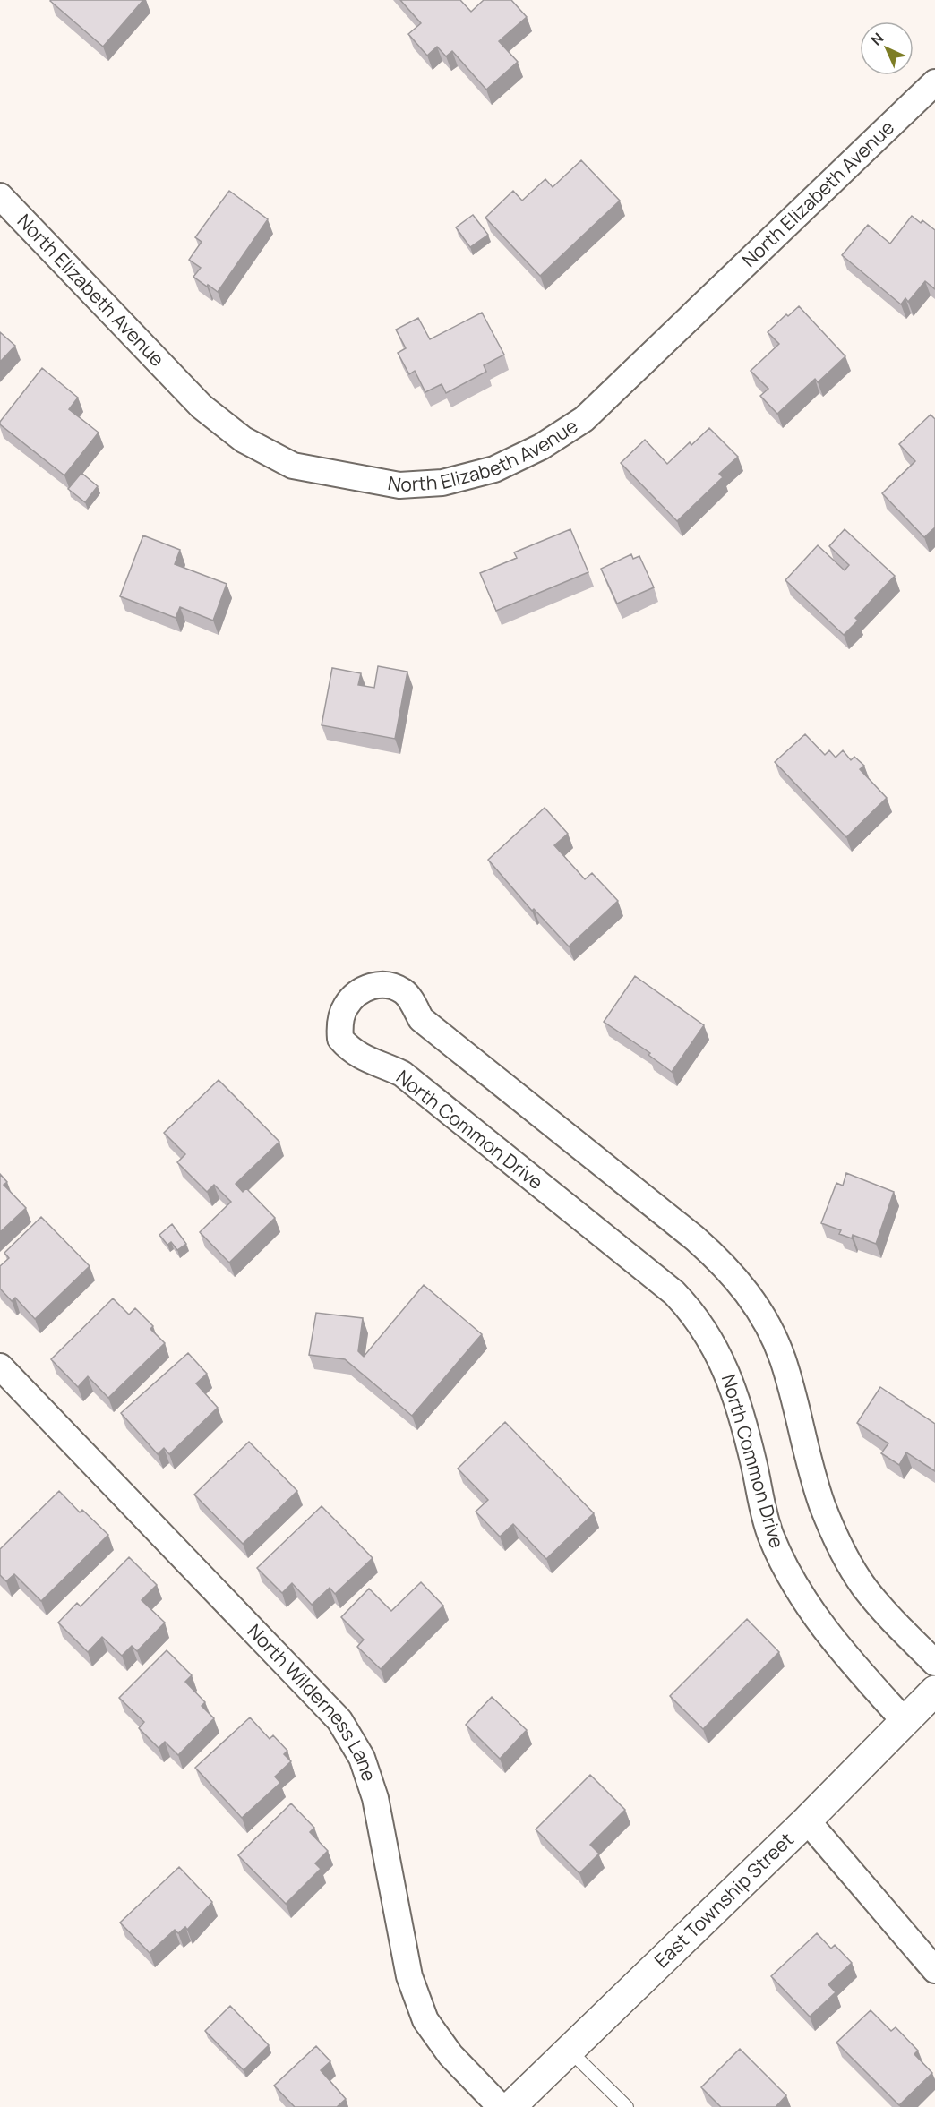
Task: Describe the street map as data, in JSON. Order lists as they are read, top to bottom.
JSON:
{
  "streets": {
    "street": [
      "North Elizabeth Avenue",
      "North Common Drive",
      "North Wilderness Lane",
      "East Township Street"
    ]
  },
  "crossings": [
    ["North Common Drive", "East Township Street"]
  ],
  "north": "top left"
}
